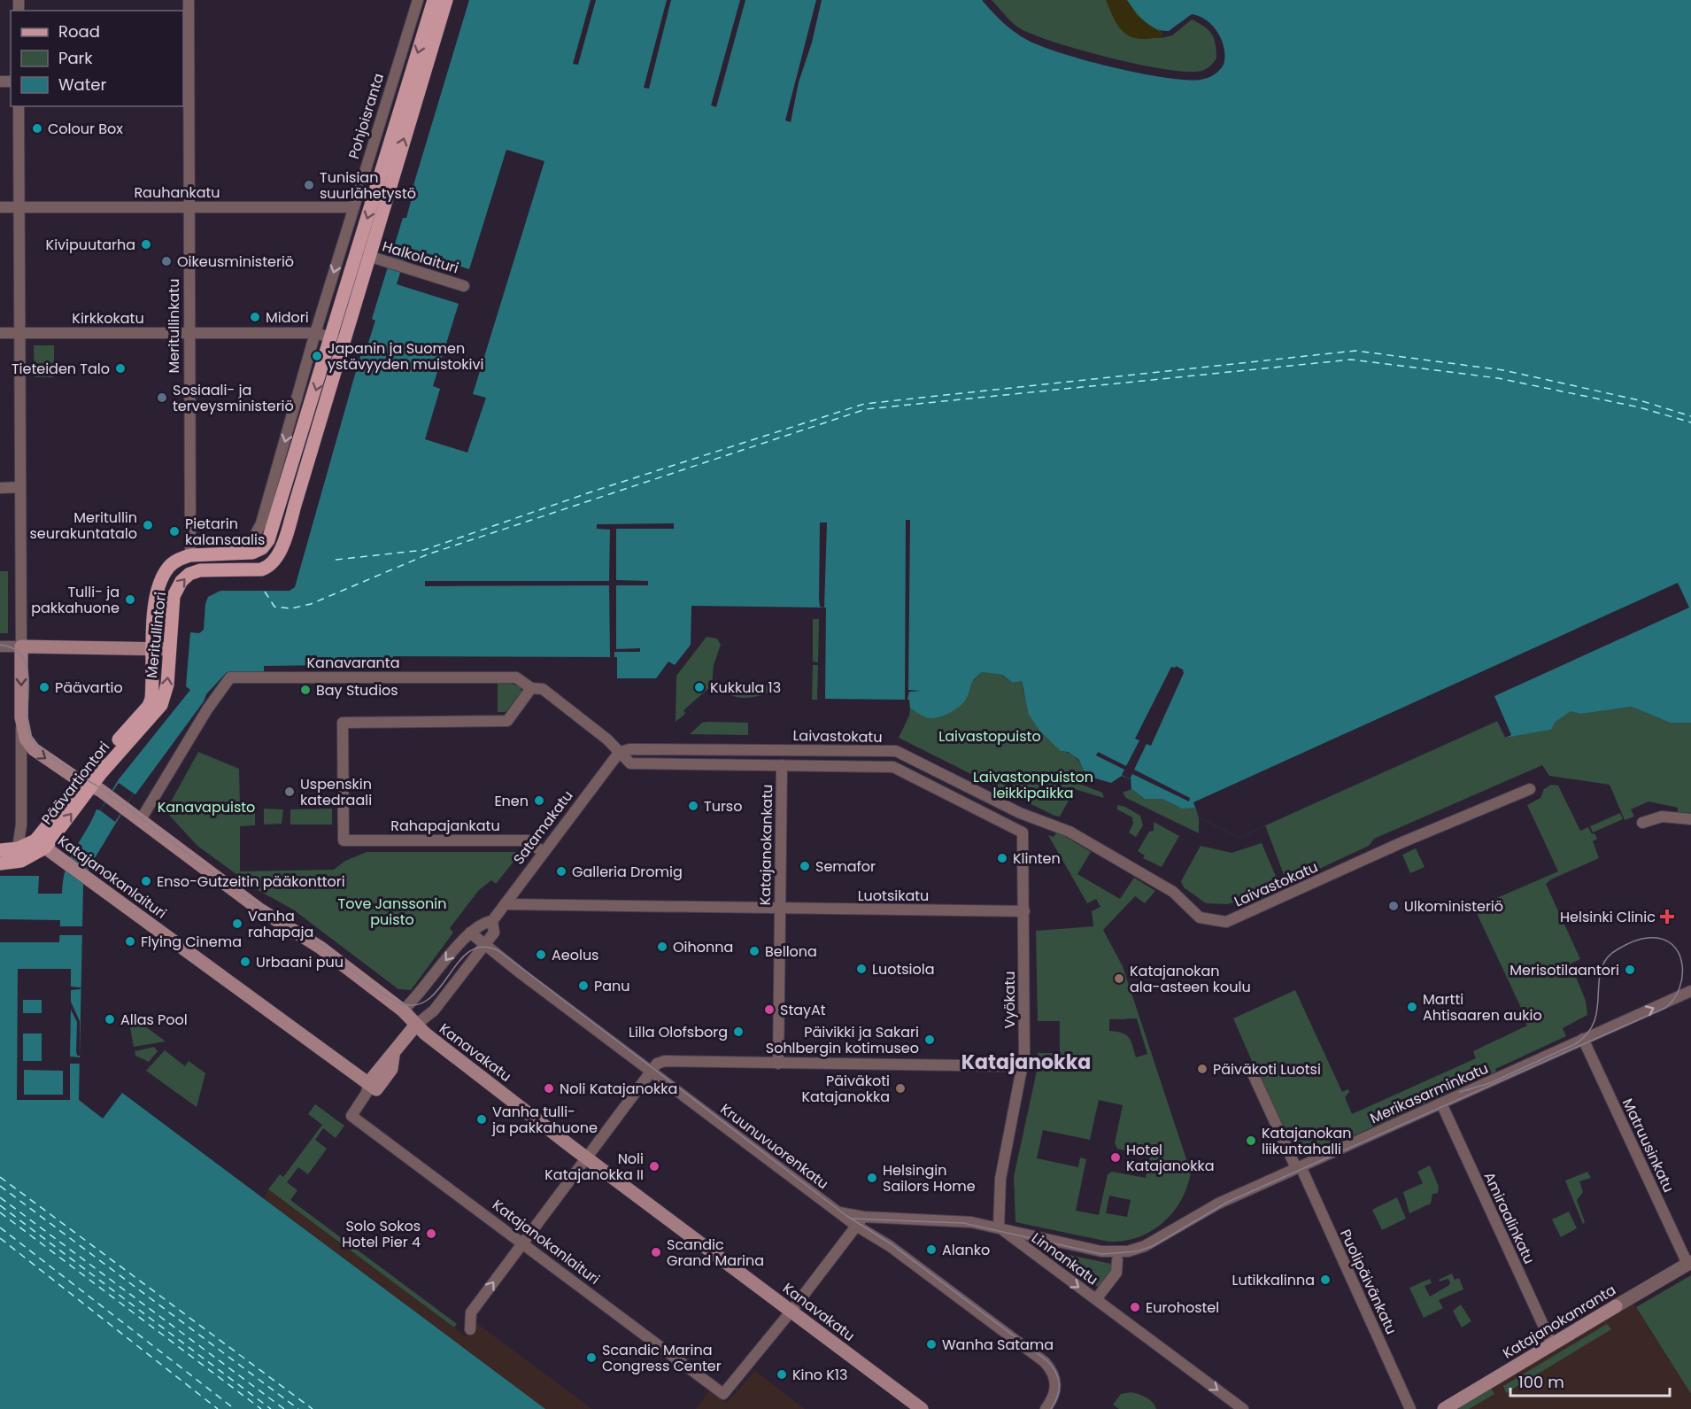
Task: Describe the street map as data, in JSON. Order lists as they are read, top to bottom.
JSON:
{
  "streets": {
    "main road": [
      "Meritullintori",
      "Päävartiontori",
      "Satamakatu",
      "Katajanokanlaituri",
      "Kanavakatu",
      "Katajanokanranta"
    ],
    "street": [
      "Pohjoisranta",
      "Rauhankatu",
      "Halkolaituri",
      "Kirkkokatu",
      "Meritullinkatu",
      "Kanavaranta",
      "Laivastokatu",
      "Rahapajankatu",
      "Katajanokankatu",
      "Luotsikatu",
      "Vyökatu",
      "Merikasarminkatu",
      "Matruusinkatu",
      "Kruunuvuorenkatu",
      "Amiraalinkatu",
      "Linnankatu",
      "Puolipäivänkatu"
    ]
  },
  "crossings": [
    ["Pohjoisranta", "Rauhankatu"],
    ["Pohjoisranta", "Kirkkokatu"],
    ["Pohjoisranta", "Meritullintori"],
    ["Rauhankatu", "Meritullinkatu"],
    ["Kirkkokatu", "Meritullinkatu"],
    ["Kirkkokatu", "Meritullintori"],
    ["Meritullinkatu", "Meritullintori"],
    ["Meritullintori", "Päävartiontori"],
    ["Kanavaranta", "Laivastokatu"],
    ["Kanavaranta", "Rahapajankatu"],
    ["Kanavaranta", "Satamakatu"],
    ["Kanavaranta", "Kanavakatu"],
    ["Laivastokatu", "Satamakatu"],
    ["Laivastokatu", "Katajanokankatu"],
    ["Laivastokatu", "Vyökatu"],
    ["Päävartiontori", "Katajanokanlaituri"],
    ["Päävartiontori", "Kanavakatu"],
    ["Rahapajankatu", "Satamakatu"],
    ["Satamakatu", "Katajanokanlaituri"],
    ["Satamakatu", "Luotsikatu"],
    ["Satamakatu", "Kanavakatu"],
    ["Satamakatu", "Kruunuvuorenkatu"],
    ["Katajanokankatu", "Luotsikatu"],
    ["Katajanokanlaituri", "Kanavakatu"],
    ["Luotsikatu", "Vyökatu"],
    ["Vyökatu", "Merikasarminkatu"],
    ["Vyökatu", "Linnankatu"],
    ["Merikasarminkatu", "Matruusinkatu"],
    ["Merikasarminkatu", "Amiraalinkatu"],
    ["Merikasarminkatu", "Linnankatu"],
    ["Merikasarminkatu", "Puolipäivänkatu"],
    ["Matruusinkatu", "Katajanokanranta"],
    ["Kruunuvuorenkatu", "Linnankatu"],
    ["Amiraalinkatu", "Katajanokanranta"]
  ],
  "one_way": ["Pohjoisranta", "Linnankatu"],
  "districts": ["Katajanokka"],
  "parks": [
    "Laivastopuisto",
    "Laivastonpuiston leikkipaikka",
    "Kanavapuisto",
    "Tove Janssonin puisto"
  ],
  "places": {
    "other": [
      "Colour Box",
      "Tunisian suurlähetystö",
      "Kivipuutarha",
      "Oikeusministeriö",
      "Midori",
      "Japanin ja Suomen ystävyyden muistokivi",
      "Tieteiden Talo",
      "Sosiaali- ja terveysministeriö",
      "Meritullin seurakuntatalo",
      "Pietarin kalansaalis",
      "Tulli- ja pakkahuone",
      "Päävartio",
      "Kukkula 13",
      "Bay Studios",
      "Uspenskin katedraali",
      "Enen",
      "Turso",
      "Klinten",
      "Semafor",
      "Galleria Dromig",
      "Enso-Gutzeitin pääkonttori",
      "Ulkoministeriö",
      "Vanha rahapaja",
      "Flying Cinema",
      "Oihonna",
      "Bellona",
      "Aeolus",
      "Urbaani puu",
      "Luotsiola",
      "Merisotilaantori",
      "Katajanokan ala-asteen koulu",
      "Panu",
      "Martti Ahtisaaren aukio",
      "StayAt",
      "Allas Pool",
      "Lilla Olofsborg",
      "Päivikki ja Sakari Sohlbergin kotimuseo",
      "Päiväkoti Luotsi",
      "Noli Katajanokka",
      "Päiväkoti Katajanokka",
      "Vanha tulli- ja pakkahuone",
      "Katajanokan liikuntahalli",
      "Hotel Katajanokka",
      "Noli Katajanokka II",
      "Helsingin Sailors Home",
      "Solo Sokos Hotel Pier 4",
      "Alanko",
      "Scandic Grand Marina",
      "Lutikkalinna",
      "Eurohostel",
      "Wanha Satama",
      "Scandic Marina Congress Center",
      "Kino K13"
    ],
    "health": ["Helsinki Clinic"]
  },
  "legend": ["Road", "Park", "Water"],
  "scale_bar": "100 m"
}
